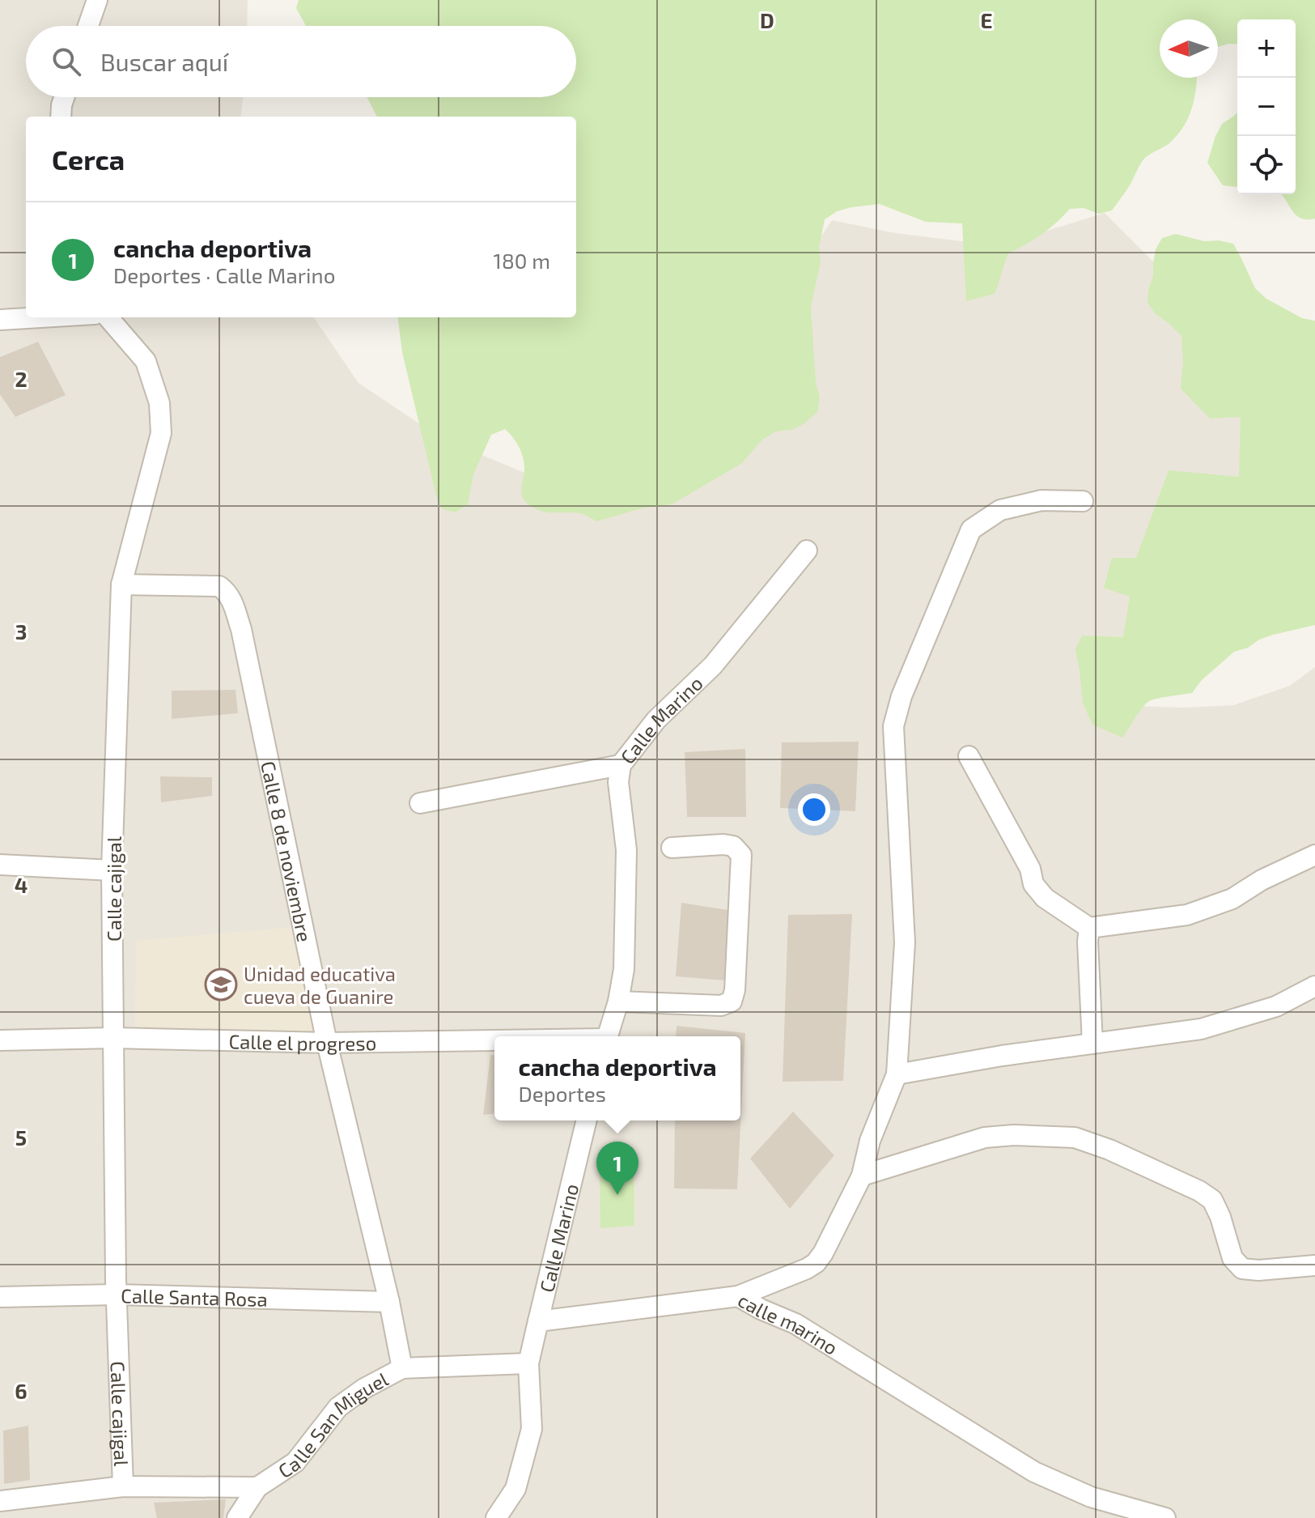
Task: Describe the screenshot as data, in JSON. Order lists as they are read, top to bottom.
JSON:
{
  "streets": {
    "street": [
      "Calle Marino",
      "Calle 8 de noviembre",
      "Calle cajigal",
      "Calle el progreso",
      "Calle Santa Rosa",
      "calle marino",
      "Calle San Miguel"
    ]
  },
  "crossings": [
    ["Calle Marino", "calle marino"],
    ["Calle 8 de noviembre", "Calle cajigal"],
    ["Calle 8 de noviembre", "Calle el progreso"],
    ["Calle 8 de noviembre", "Calle Santa Rosa"],
    ["Calle 8 de noviembre", "Calle San Miguel"],
    ["Calle cajigal", "Calle el progreso"],
    ["Calle cajigal", "Calle Santa Rosa"],
    ["Calle cajigal", "Calle San Miguel"]
  ],
  "places": {
    "school or university": ["Unidad educativa cueva de Guanire"]
  },
  "north": "left",
  "page": {
    "map_buttons": ["+", "−"],
    "search": "Buscar aquí",
    "heading": "Cerca",
    "list": [
      {
        "mark": "1",
        "name": "cancha deportiva",
        "note": "Deportes · Calle Marino",
        "value": "180 m"
      }
    ],
    "popup": ["cancha deportiva", "Deportes"],
    "pins": "1"
  },
  "grid": {
    "columns": ["D", "E"],
    "rows": [
      "2",
      "3",
      "4",
      "5",
      "6"
    ]
  }
}
